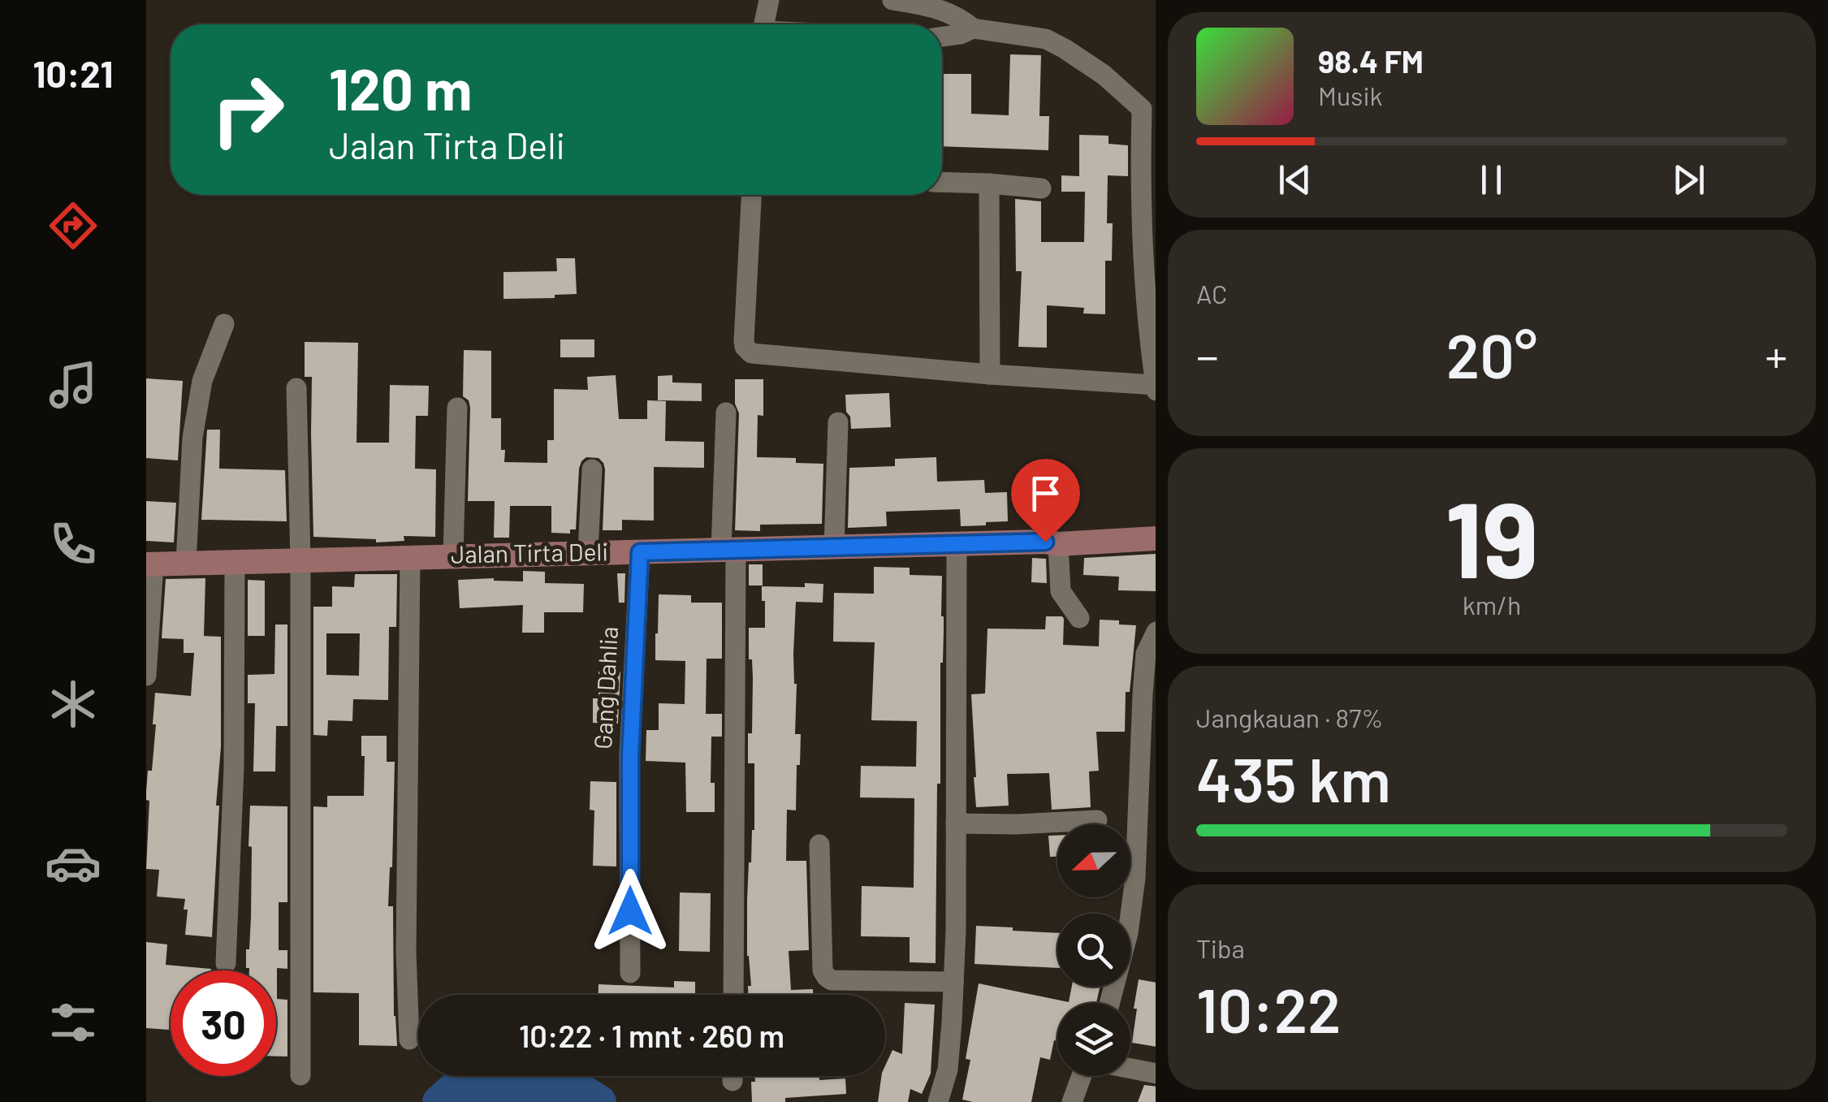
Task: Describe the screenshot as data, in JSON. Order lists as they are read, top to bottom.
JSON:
{
  "streets": {
    "street": ["Jalan Tirta Deli", "Gang Dahlia"]
  },
  "crossings": [
    ["Jalan Tirta Deli", "Gang Dahlia"]
  ],
  "north": "left",
  "page": {
    "tabs": "10:21",
    "turn": ["120 m", "Jalan Tirta Deli"],
    "song": ["98.4 FM", "Musik"],
    "tile": [
      "AC",
      ["19", "km/h"],
      ["Jangkauan · 87%", "435 km"],
      ["Tiba", "10:22"]
    ],
    "heat": ["−", "20°", "+"],
    "limit": "30",
    "trip": "10:22 · 1 mnt · 260 m"
  }
}
